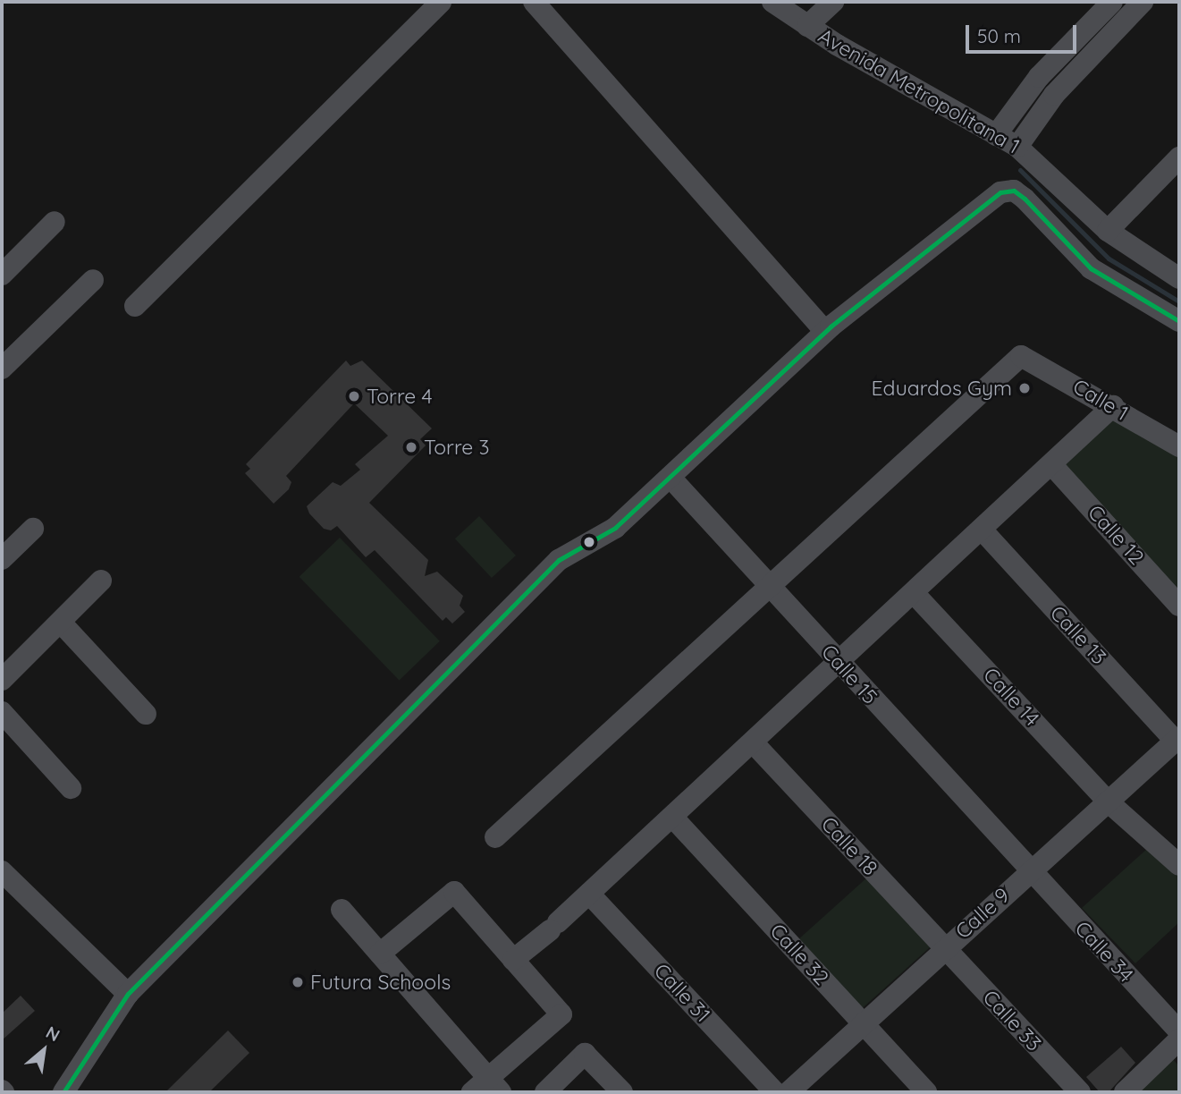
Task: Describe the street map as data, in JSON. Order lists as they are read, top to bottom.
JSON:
{
  "streets": {
    "street": [
      "Avenida Metropolitana 1",
      "Calle 1",
      "Calle 12",
      "Calle 13",
      "Calle 15",
      "Calle 14",
      "Calle 18",
      "Calle 9",
      "Calle 34",
      "Calle 32",
      "Calle 31",
      "Calle 33"
    ]
  },
  "crossings": [
    ["Calle 1", "Calle 15"],
    ["Calle 13", "Calle 9"],
    ["Calle 15", "Calle 9"],
    ["Calle 15", "Calle 34"],
    ["Calle 14", "Calle 9"],
    ["Calle 18", "Calle 9"],
    ["Calle 18", "Calle 33"],
    ["Calle 9", "Calle 34"],
    ["Calle 9", "Calle 32"],
    ["Calle 9", "Calle 33"]
  ],
  "places": [
    "Eduardos Gym",
    "Torre 4",
    "Torre 3",
    "Futura Schools"
  ],
  "scale_bar": "50 m",
  "north": "top right"
}
